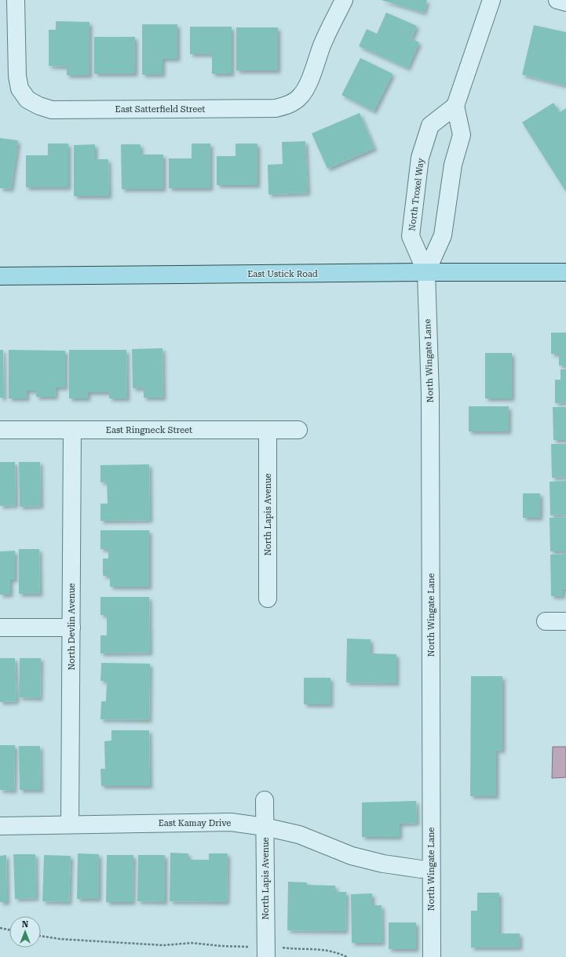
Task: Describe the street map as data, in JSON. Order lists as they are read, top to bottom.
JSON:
{
  "streets": {
    "main road": ["East Ustick Road"],
    "street": [
      "East Satterfield Street",
      "North Troxel Way",
      "North Wingate Lane",
      "East Ringneck Street",
      "North Lapis Avenue",
      "North Devlin Avenue",
      "East Kamay Drive"
    ]
  },
  "crossings": [
    ["North Troxel Way", "East Ustick Road"],
    ["North Troxel Way", "North Wingate Lane"],
    ["East Ustick Road", "North Wingate Lane"],
    ["East Ringneck Street", "North Lapis Avenue"],
    ["East Ringneck Street", "North Devlin Avenue"],
    ["North Lapis Avenue", "East Kamay Drive"],
    ["North Devlin Avenue", "East Kamay Drive"]
  ],
  "north": "top"
}
